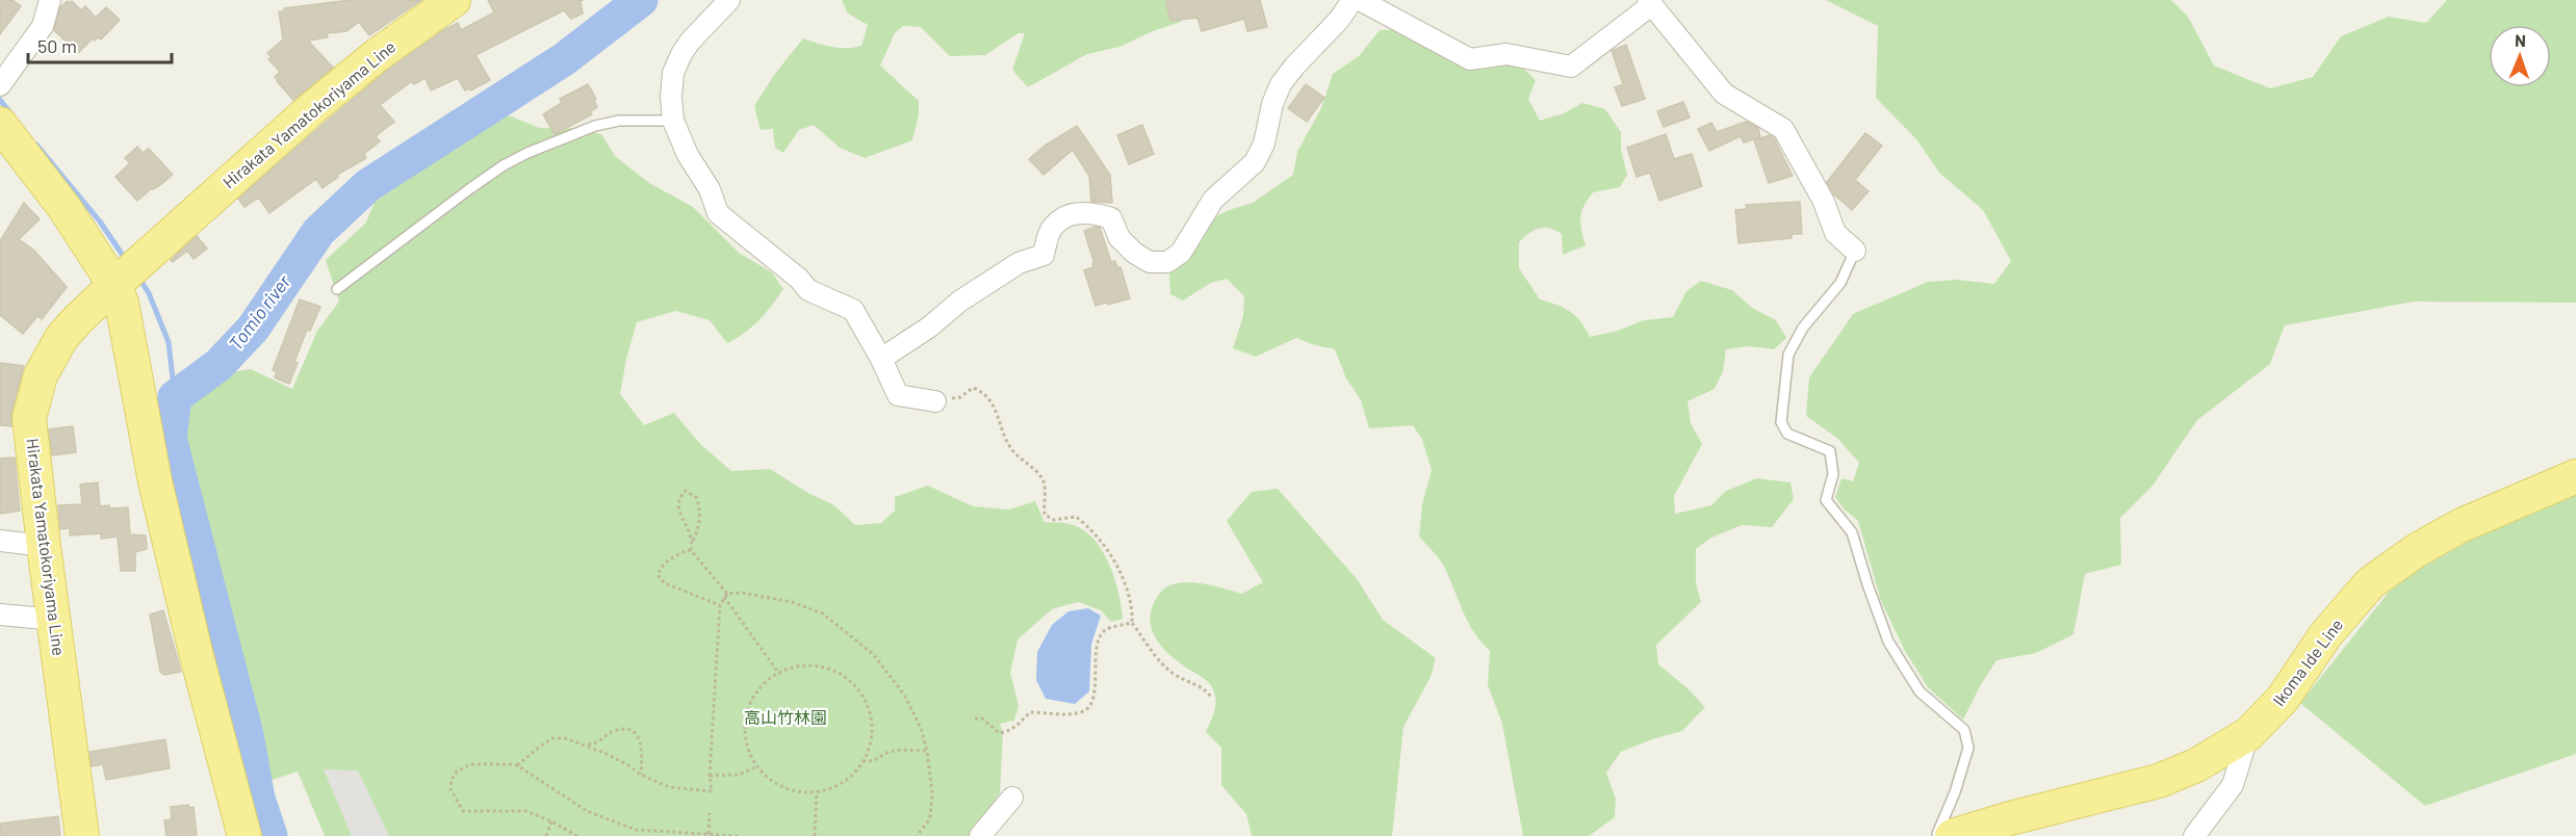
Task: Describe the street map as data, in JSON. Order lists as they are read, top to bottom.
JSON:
{
  "streets": {
    "main road": ["Hirakata Yamatokoriyama Line", "Ikoma Ide Line"]
  },
  "water": ["Tomio river"],
  "parks": ["高山竹林園"],
  "scale_bar": "50 m",
  "north": "top"
}
